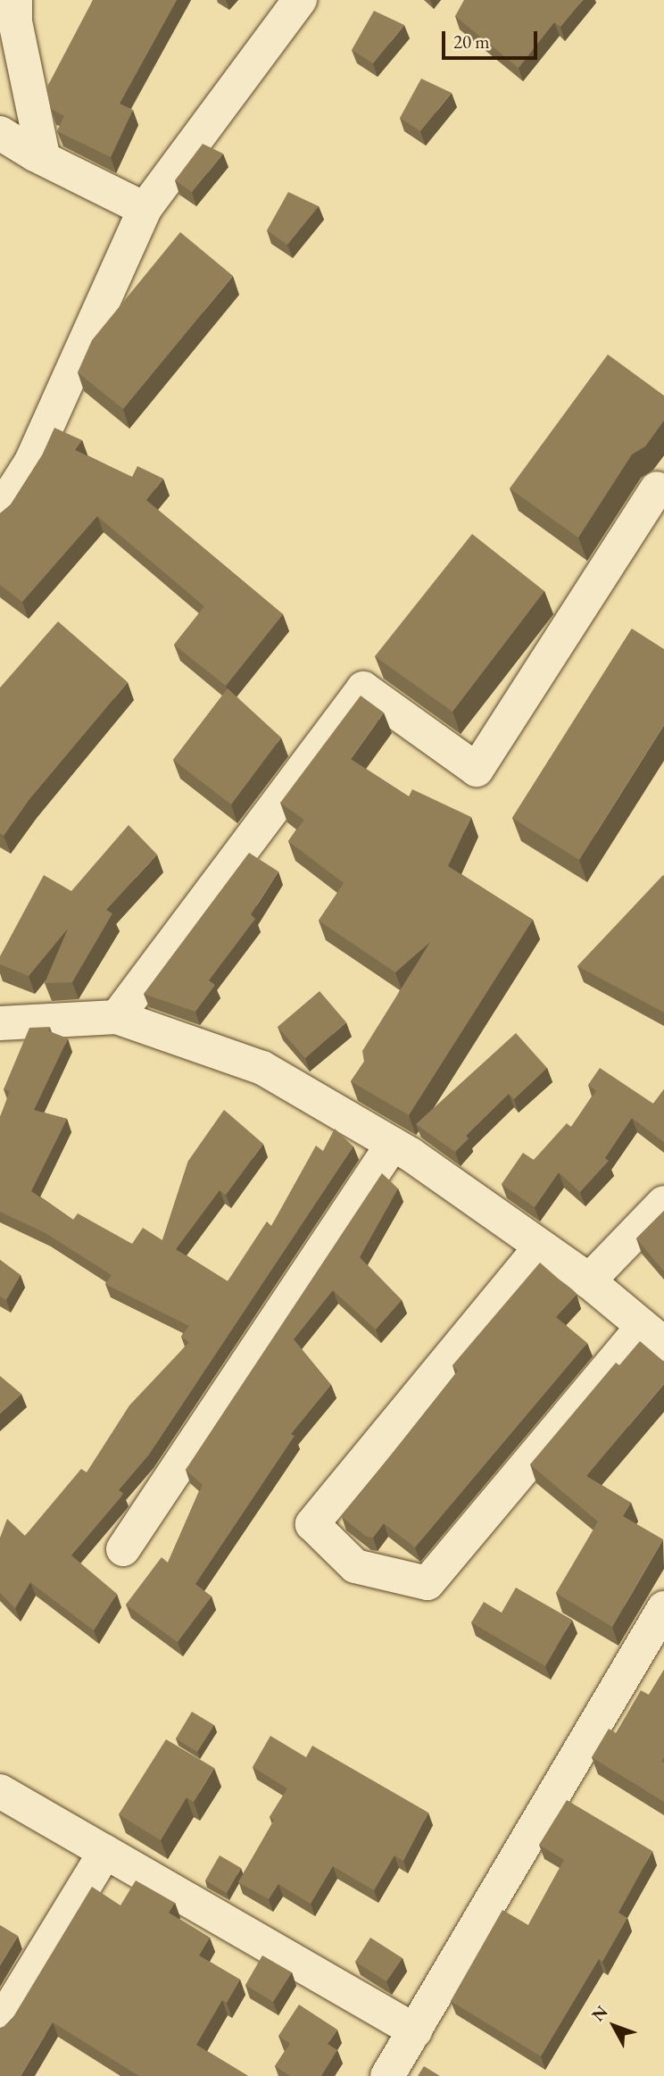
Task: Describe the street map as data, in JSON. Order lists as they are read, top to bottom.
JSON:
{
  "scale_bar": "20 m",
  "north": "top left"
}
